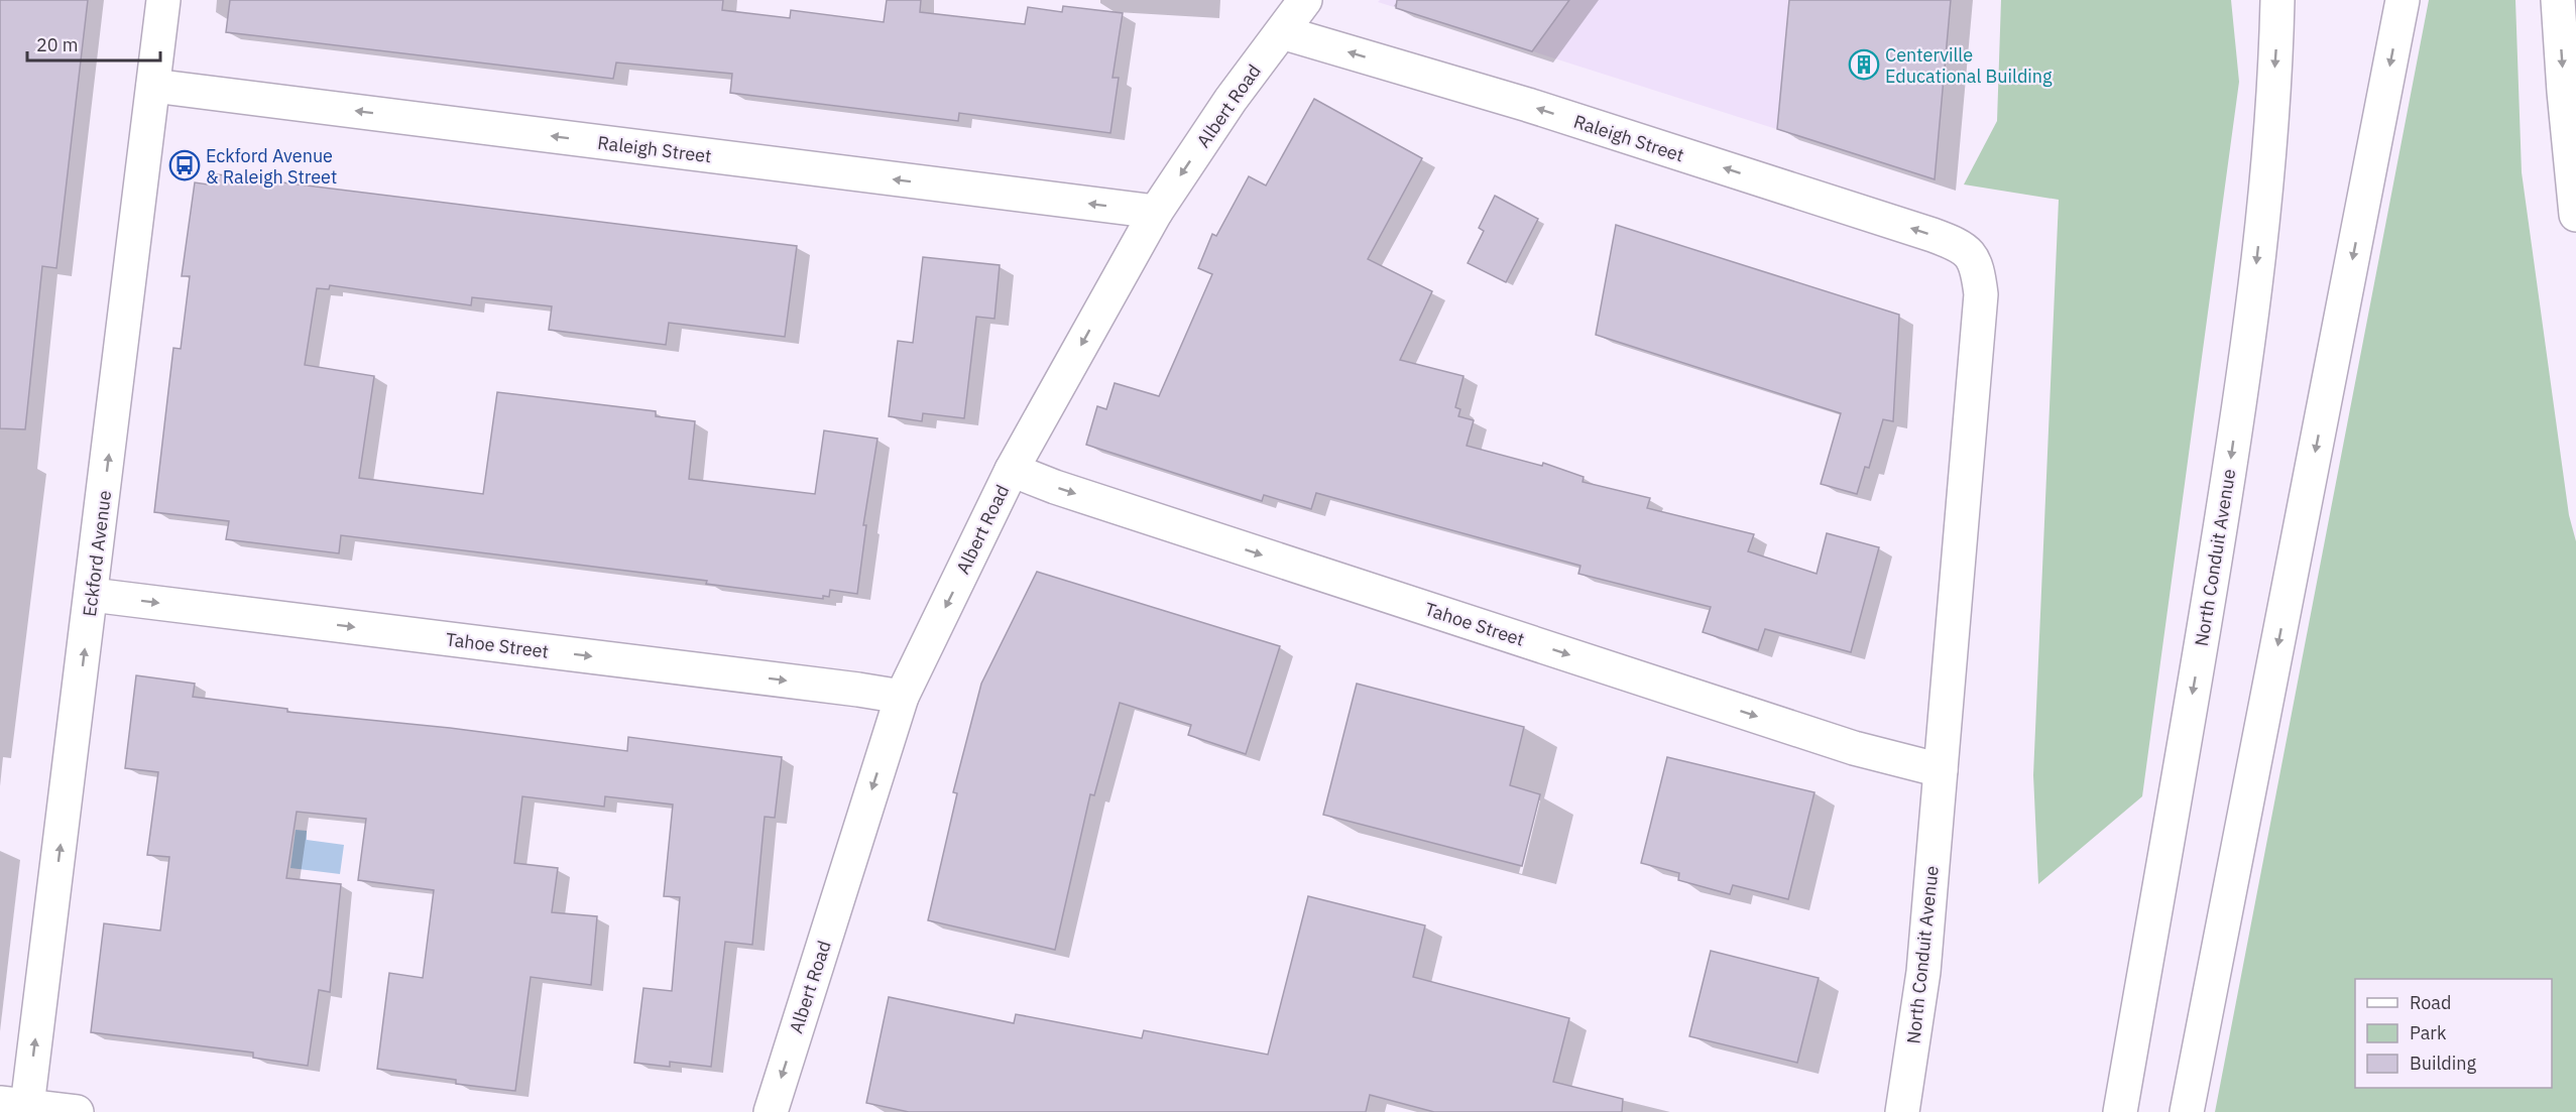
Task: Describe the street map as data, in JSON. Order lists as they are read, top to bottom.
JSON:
{
  "streets": {
    "main road": [
      "Albert Road",
      "Raleigh Street",
      "Eckford Avenue",
      "North Conduit Avenue",
      "Tahoe Street"
    ]
  },
  "crossings": [
    ["Albert Road", "Raleigh Street"],
    ["Albert Road", "Tahoe Street"],
    ["Raleigh Street", "Eckford Avenue"],
    ["Raleigh Street", "North Conduit Avenue"],
    ["Eckford Avenue", "Tahoe Street"],
    ["North Conduit Avenue", "Tahoe Street"]
  ],
  "one_way": [
    "Albert Road",
    "Raleigh Street",
    "Eckford Avenue",
    "Tahoe Street"
  ],
  "places": {
    "building": ["Centerville Educational Building"],
    "bus stop": ["Eckford Avenue & Raleigh Street"]
  },
  "legend": ["Road", "Park", "Building"],
  "scale_bar": "20 m"
}
